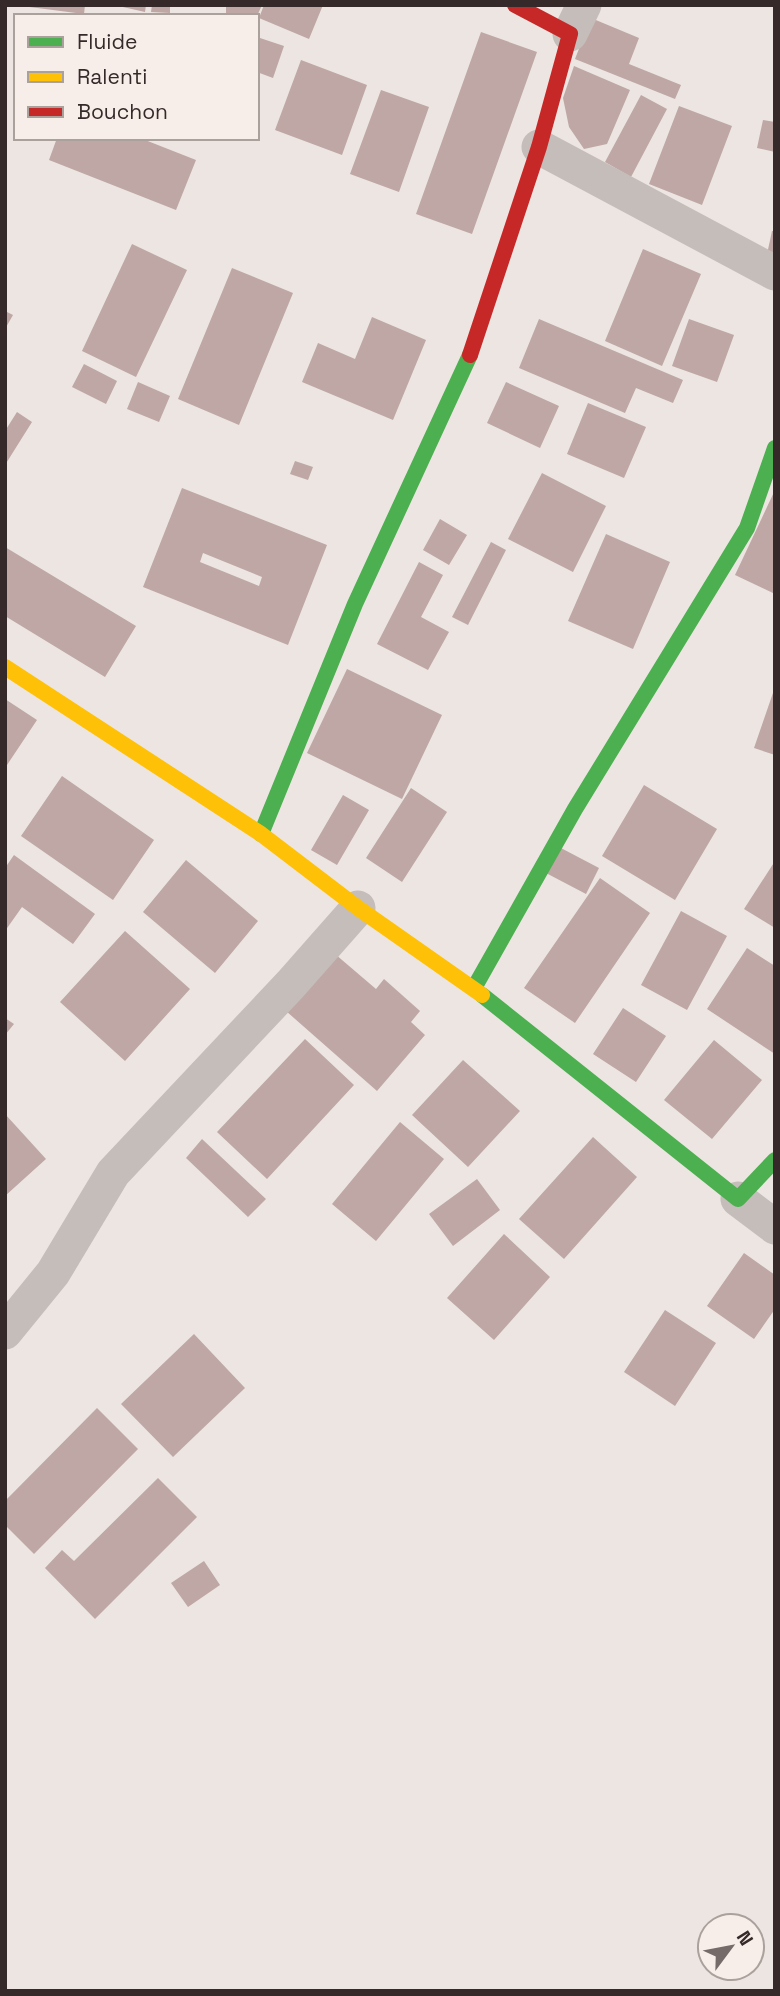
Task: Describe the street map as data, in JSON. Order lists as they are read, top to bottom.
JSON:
{
  "legend": ["Fluide", "Ralenti", "Bouchon"],
  "north": "top right"
}
